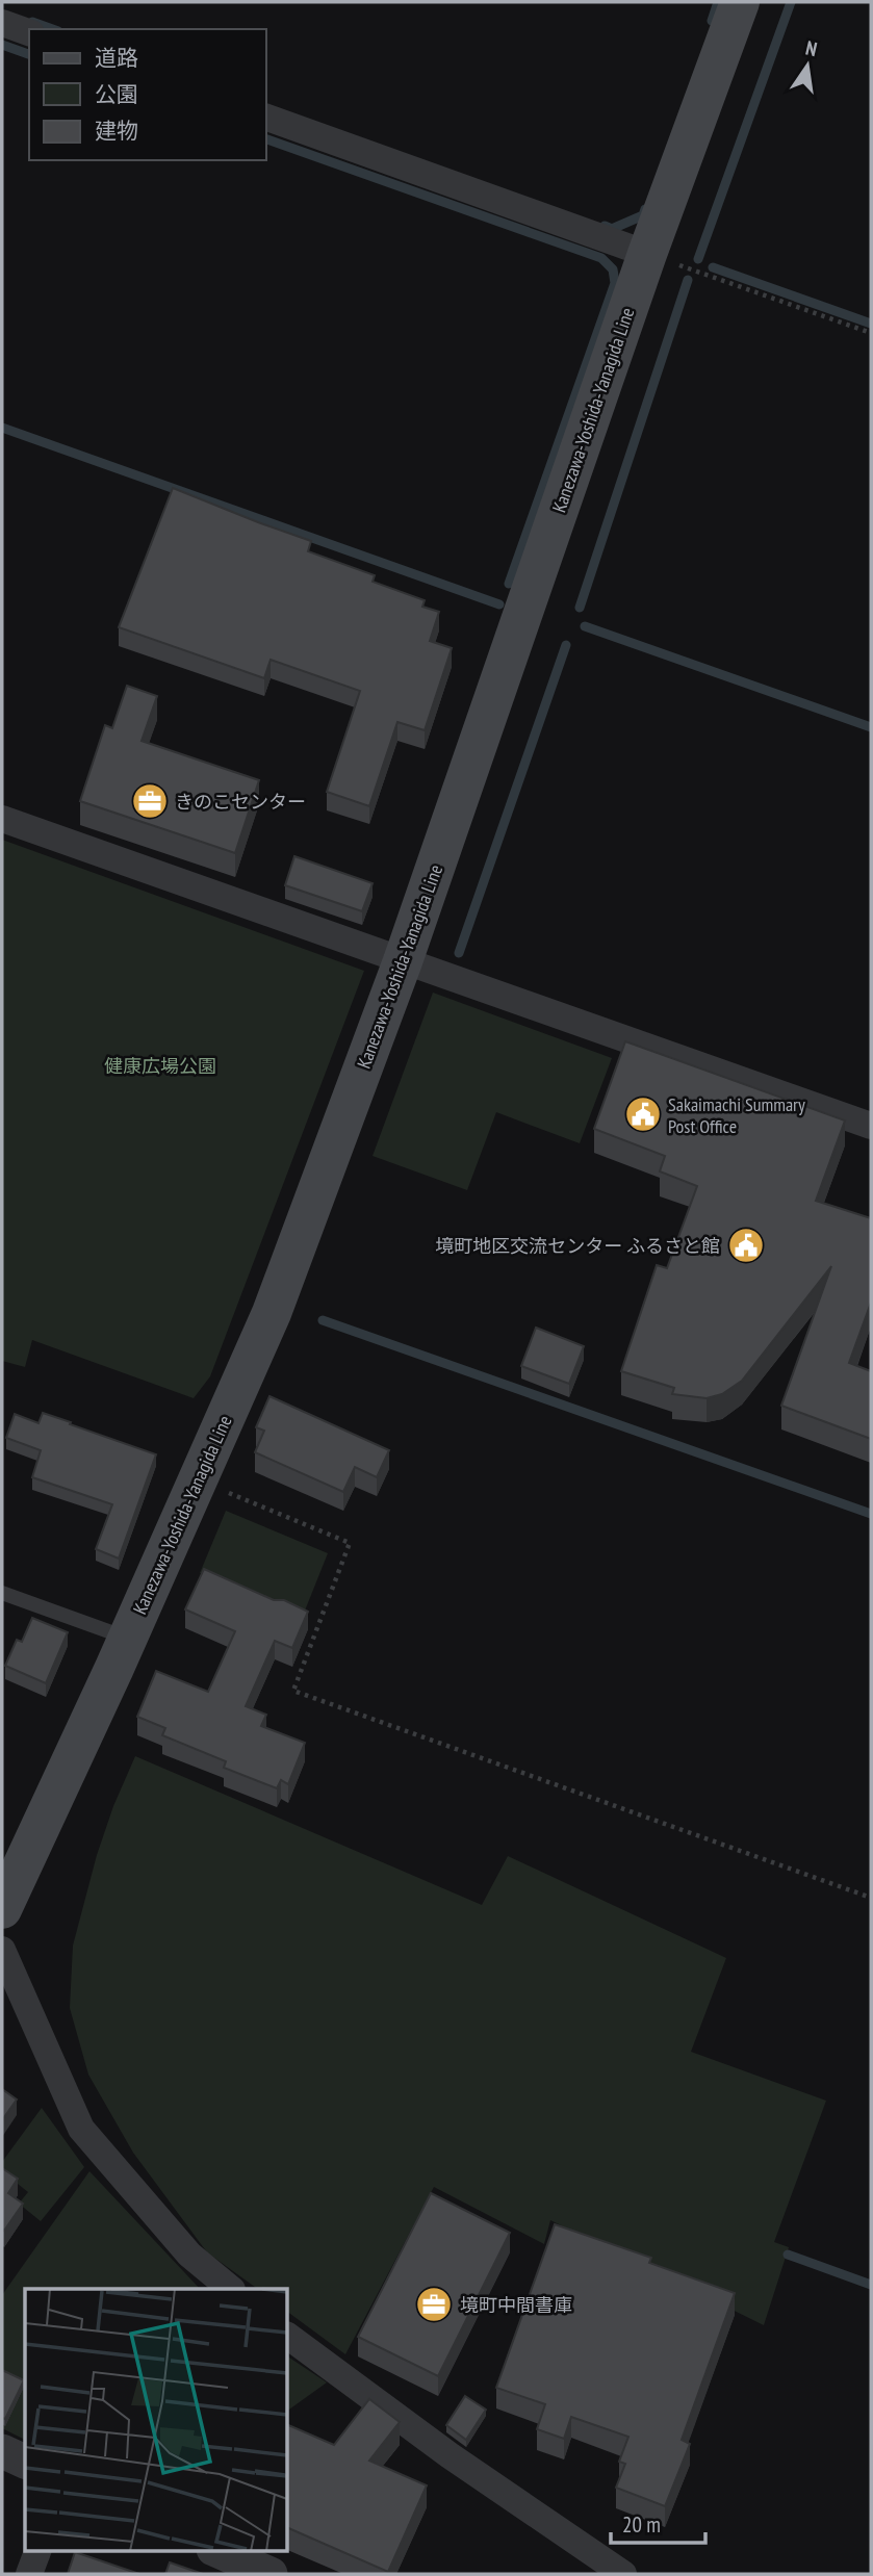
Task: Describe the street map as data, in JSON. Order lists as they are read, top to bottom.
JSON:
{
  "streets": {
    "main road": ["Kanezawa-Yoshida-Yanagida Line"]
  },
  "parks": ["健康広場公園"],
  "places": {
    "office": ["きのこセンター", "境町中間書庫"],
    "public building": ["Sakaimachi Summary Post Office", "境町地区交流センター ふるさと館"]
  },
  "legend": ["道路", "公園", "建物"],
  "scale_bar": "20 m",
  "north": "top"
}
